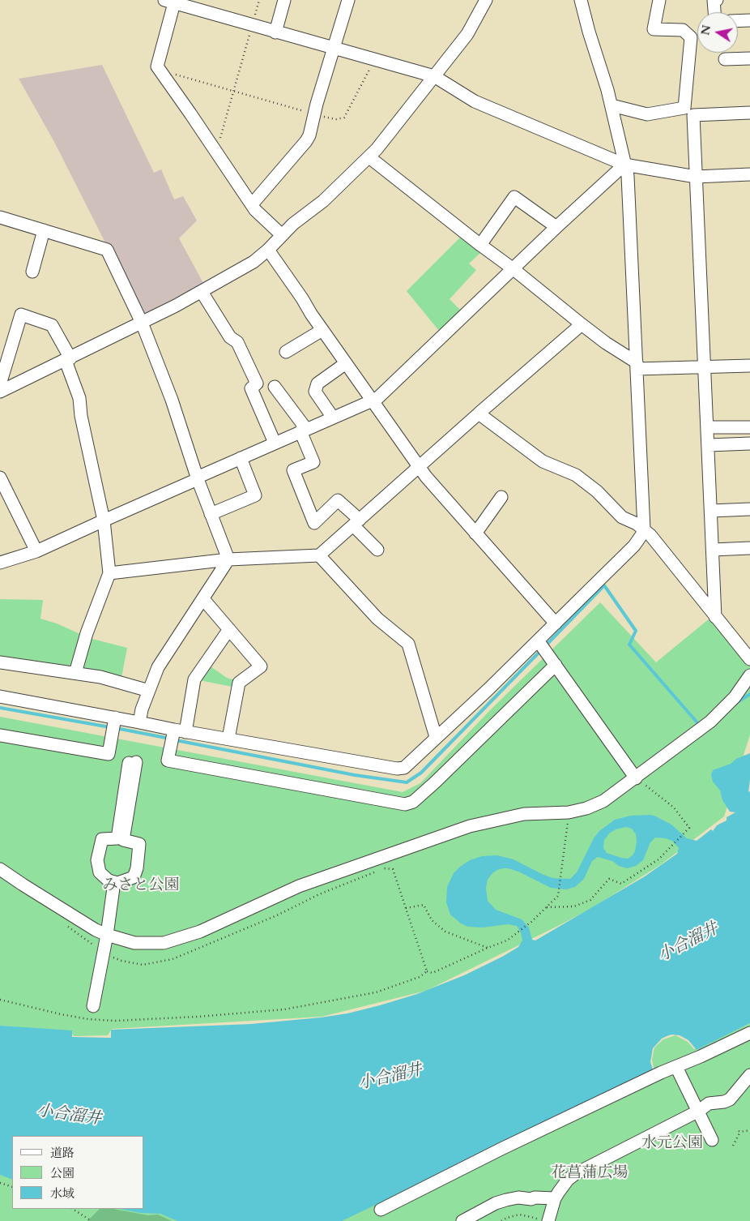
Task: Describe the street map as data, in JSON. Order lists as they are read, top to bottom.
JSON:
{
  "water": ["小合溜井"],
  "parks": ["みさと公園", "水元公園", "花菖蒲広場"],
  "legend": ["道路", "公園", "水域"],
  "north": "left"
}
